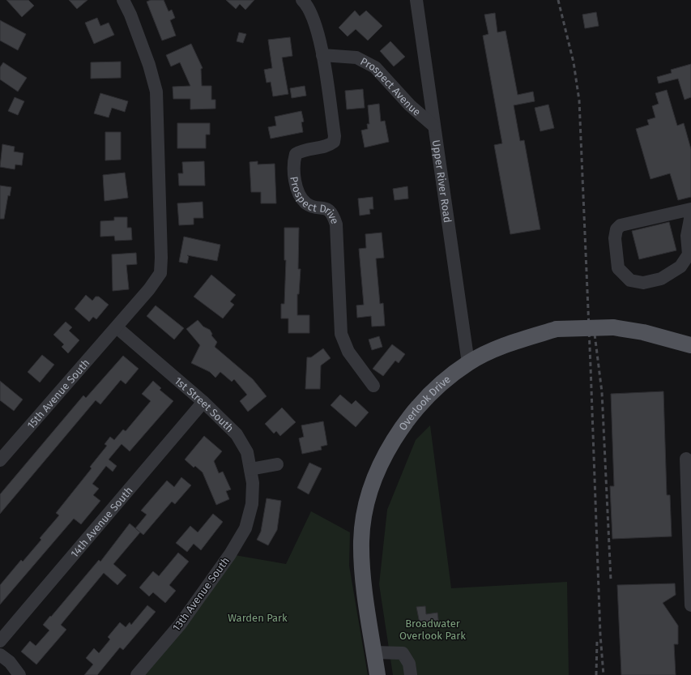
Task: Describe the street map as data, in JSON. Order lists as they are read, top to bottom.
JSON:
{
  "streets": {
    "main road": ["Overlook Drive"],
    "street": [
      "Prospect Avenue",
      "Upper River Road",
      "Prospect Drive",
      "15th Avenue South",
      "1st Street South",
      "14th Avenue South",
      "13th Avenue South"
    ]
  },
  "crossings": [
    ["Prospect Avenue", "Upper River Road"],
    ["Prospect Avenue", "Prospect Drive"],
    ["Upper River Road", "Overlook Drive"],
    ["15th Avenue South", "1st Street South"],
    ["1st Street South", "14th Avenue South"],
    ["1st Street South", "13th Avenue South"]
  ],
  "parks": ["Warden Park", "Broadwater Overlook Park"]
}
